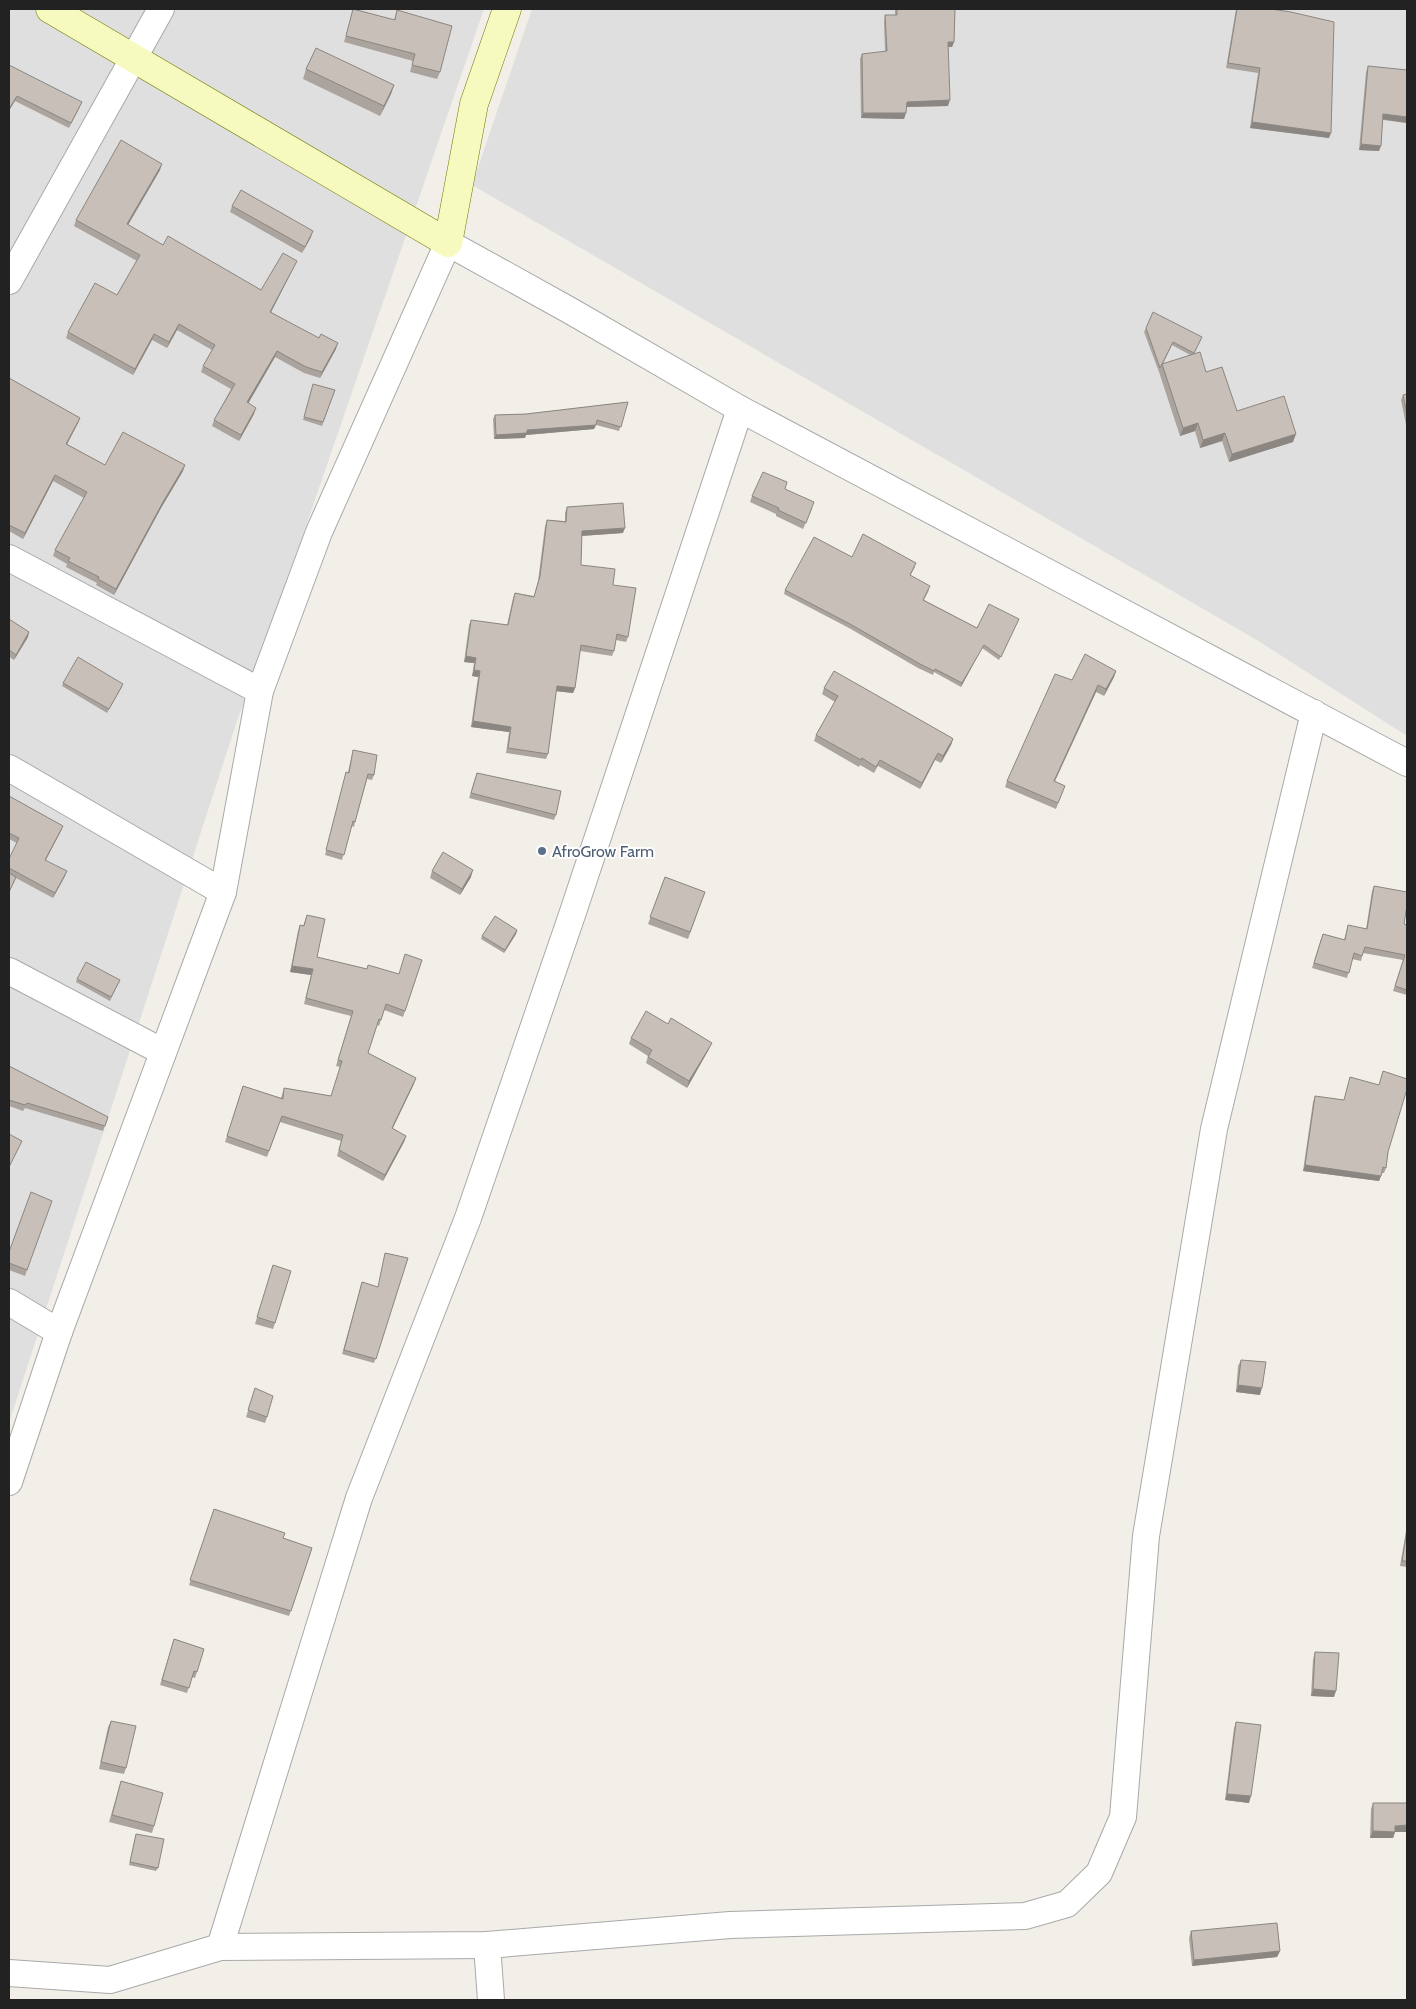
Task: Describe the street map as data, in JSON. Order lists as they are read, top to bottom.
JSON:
{
  "places": ["AfroGrow Farm"]
}
